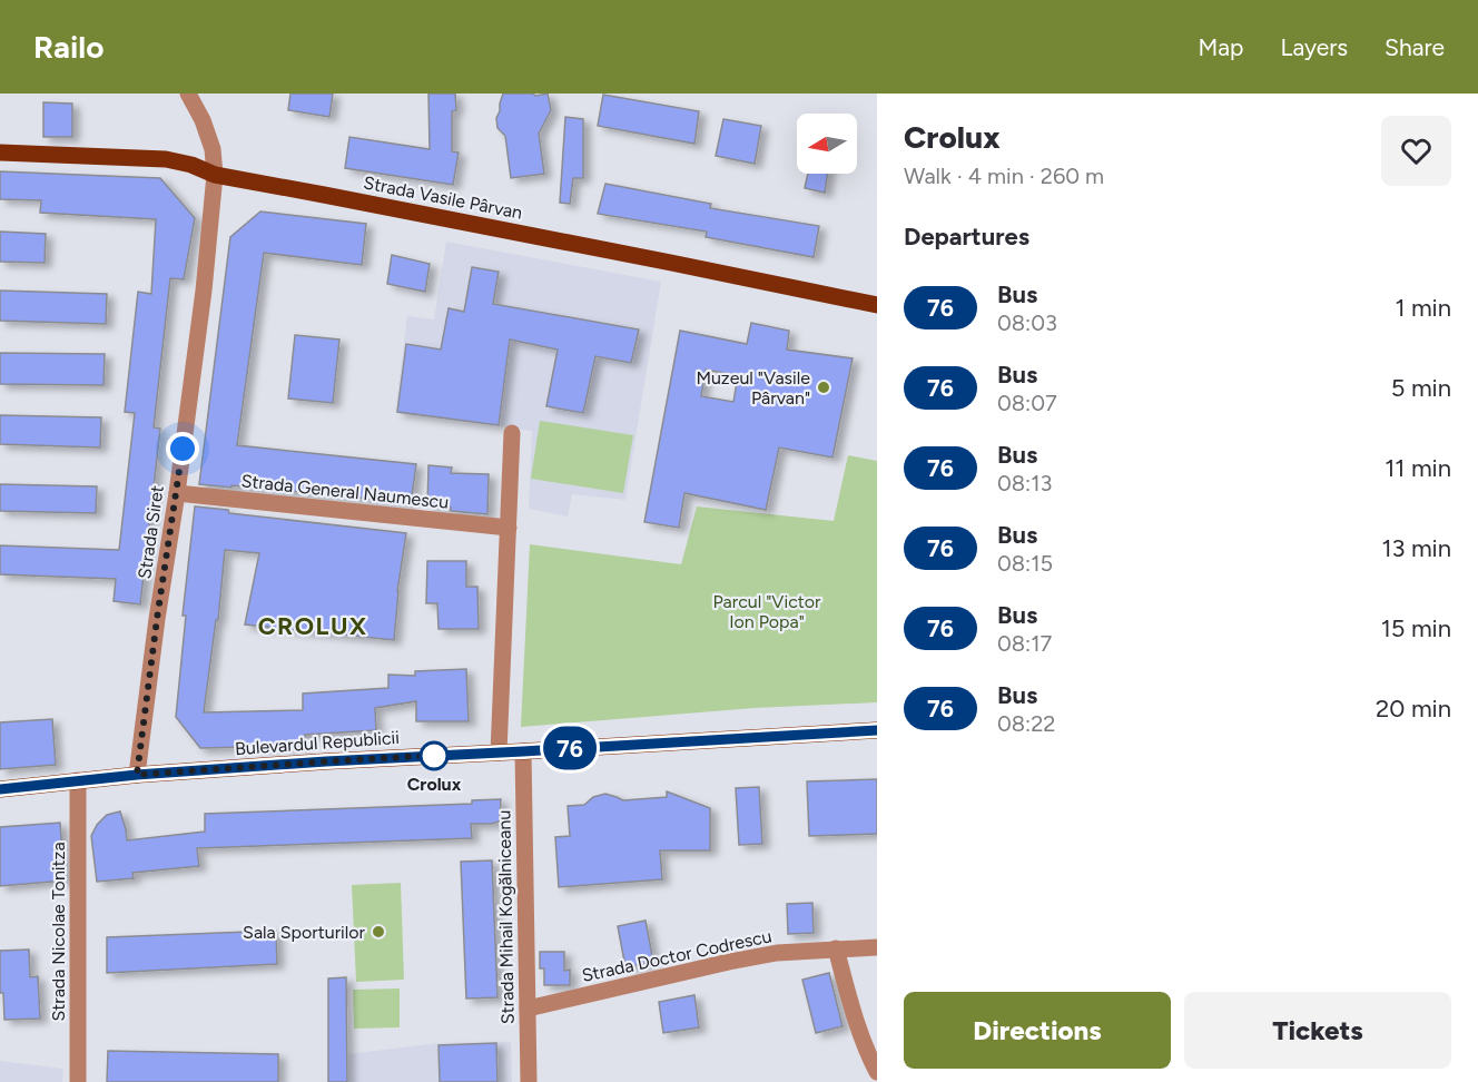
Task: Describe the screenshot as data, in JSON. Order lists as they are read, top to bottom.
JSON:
{
  "streets": {
    "main road": ["Strada Vasile Pârvan", "Bulevardul Republicii"],
    "street": [
      "Strada General Naumescu",
      "Strada Siret",
      "Strada Mihail Kogălniceanu",
      "Strada Nicolae Tonitza",
      "Strada Doctor Codrescu"
    ]
  },
  "crossings": [
    ["Strada Vasile Pârvan", "Strada Siret"],
    ["Strada General Naumescu", "Strada Siret"],
    ["Strada Siret", "Bulevardul Republicii"],
    ["Bulevardul Republicii", "Strada Mihail Kogălniceanu"],
    ["Bulevardul Republicii", "Strada Nicolae Tonitza"],
    ["Strada Mihail Kogălniceanu", "Strada Doctor Codrescu"]
  ],
  "districts": ["CROLUX"],
  "parks": ["Parcul \"Victor Ion Popa\""],
  "places": ["Muzeul \"Vasile Pârvan\"", "Crolux", "Sala Sporturilor"],
  "lines": ["bus line 76"],
  "north": "left",
  "page": {
    "header": "Railo",
    "nav": ["Map", "Layers", "Share"],
    "on_map": "76",
    "heading": [
      ["Crolux", "Walk · 4 min · 260 m"],
      "Departures"
    ],
    "list": [
      {
        "mark": "76",
        "name": "Bus",
        "note": "08:03",
        "value": "1 min"
      },
      {
        "mark": "76",
        "name": "Bus",
        "note": "08:07",
        "value": "5 min"
      },
      {
        "mark": "76",
        "name": "Bus",
        "note": "08:13",
        "value": "11 min"
      },
      {
        "mark": "76",
        "name": "Bus",
        "note": "08:15",
        "value": "13 min"
      },
      {
        "mark": "76",
        "name": "Bus",
        "note": "08:17",
        "value": "15 min"
      },
      {
        "mark": "76",
        "name": "Bus",
        "note": "08:22",
        "value": "20 min"
      }
    ],
    "buttons": ["Directions", "Tickets"]
  }
}
